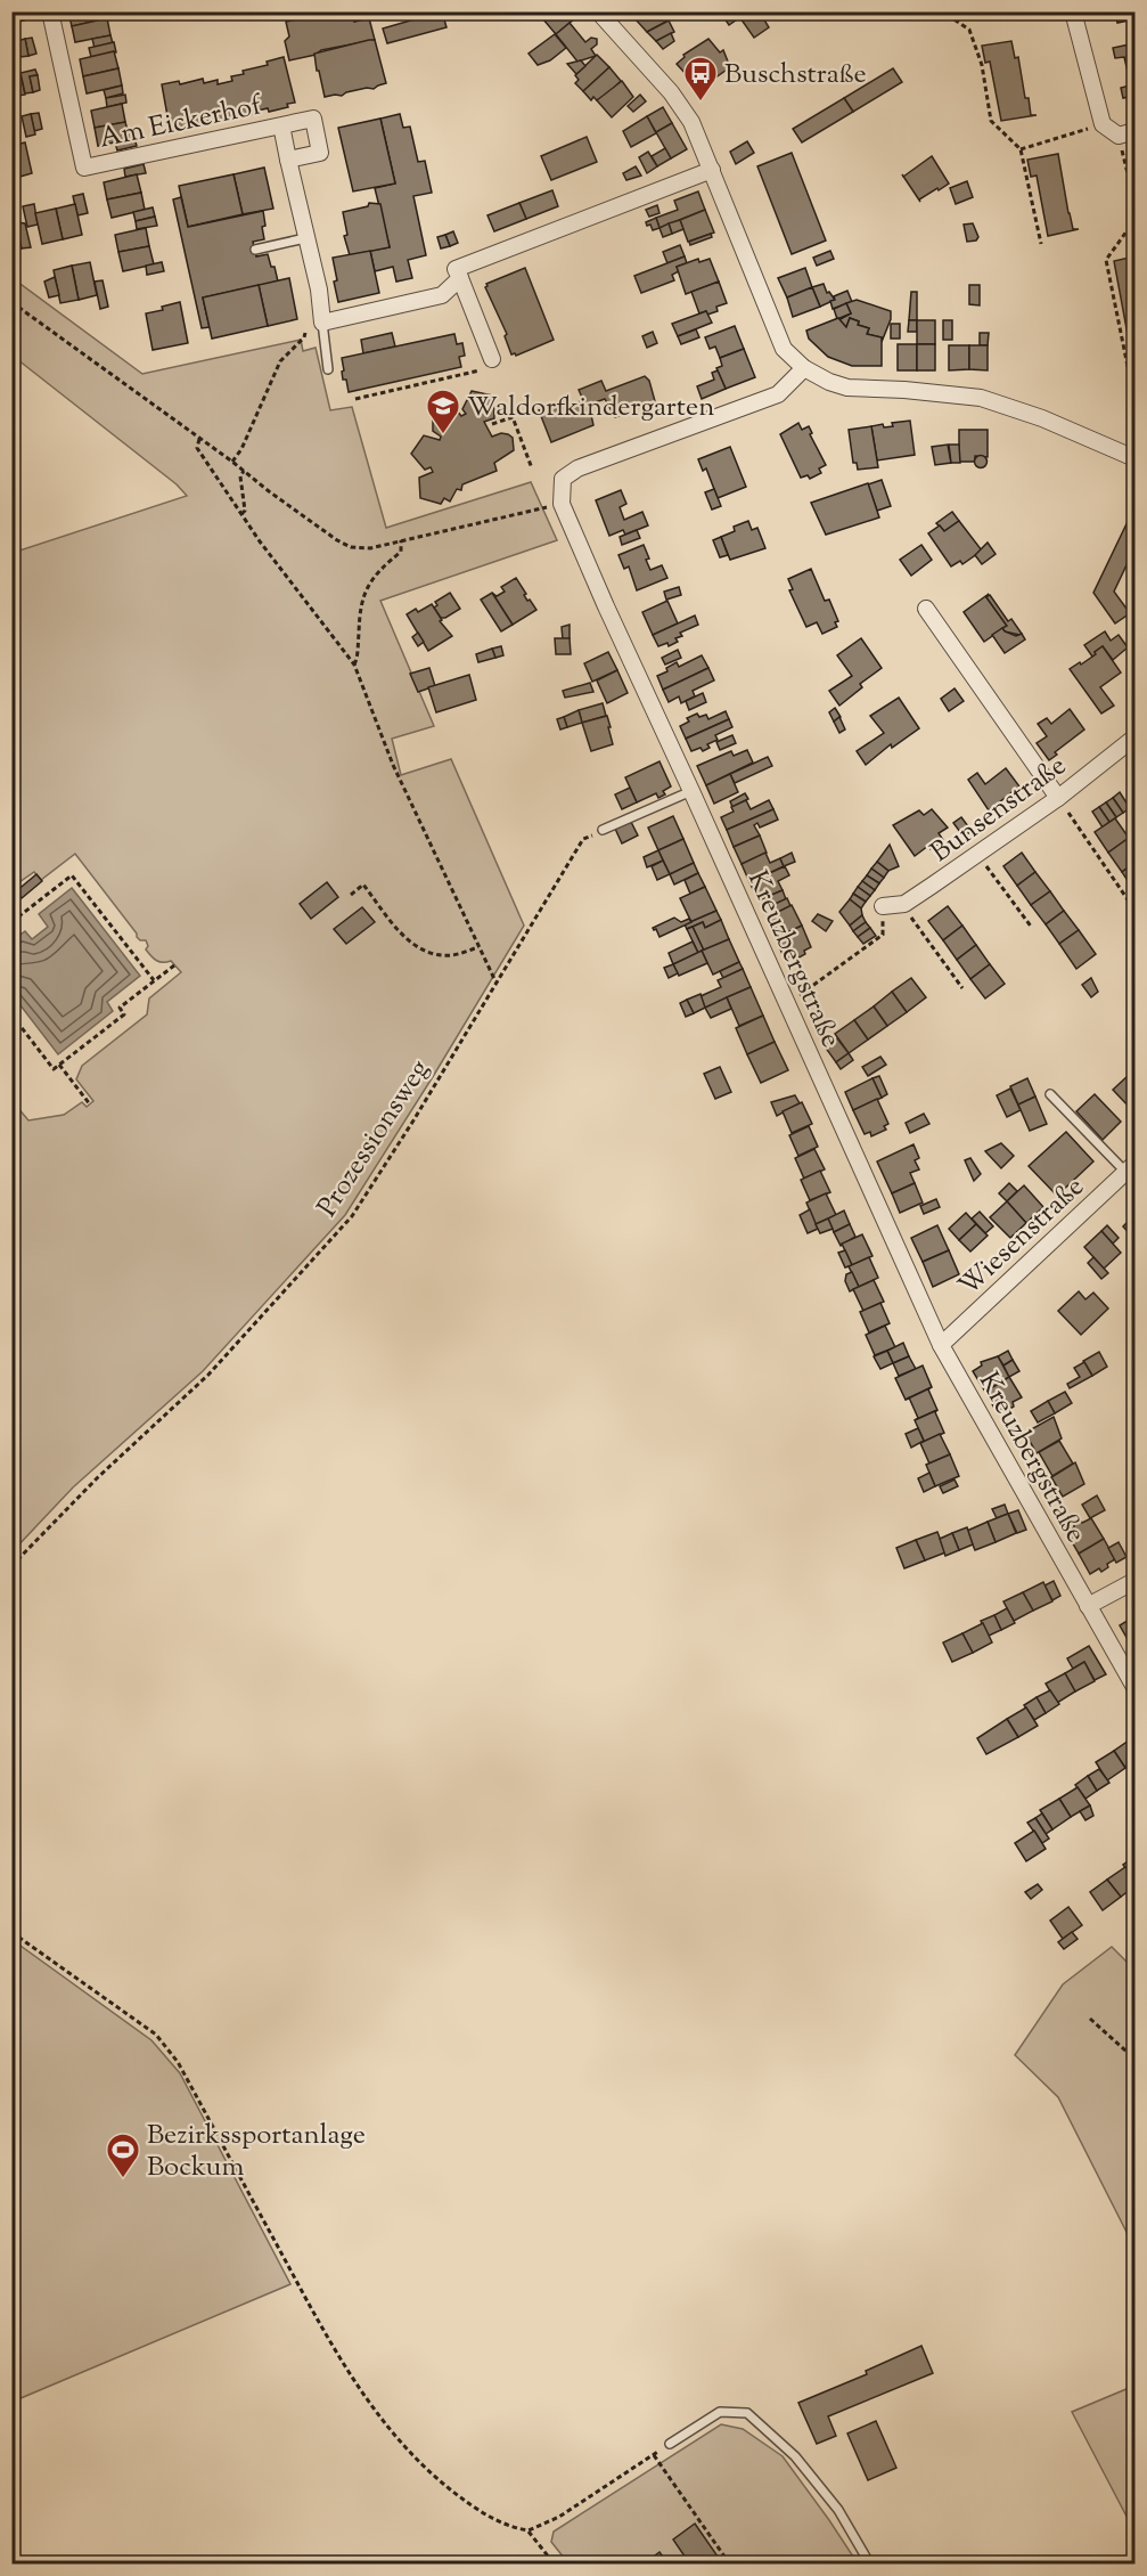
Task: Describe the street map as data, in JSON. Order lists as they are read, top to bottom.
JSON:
{
  "streets": {
    "street": [
      "Am Eickerhof",
      "Bunsenstraße",
      "Kreuzbergstraße",
      "Wiesenstraße"
    ],
    "path": ["Prozessionsweg"]
  },
  "crossings": [
    ["Kreuzbergstraße", "Wiesenstraße"]
  ],
  "places": {
    "bus stop": ["Buschstraße"],
    "school or university": ["Waldorfkindergarten"],
    "sports": ["Bezirkssportanlage Bockum"]
  }
}
